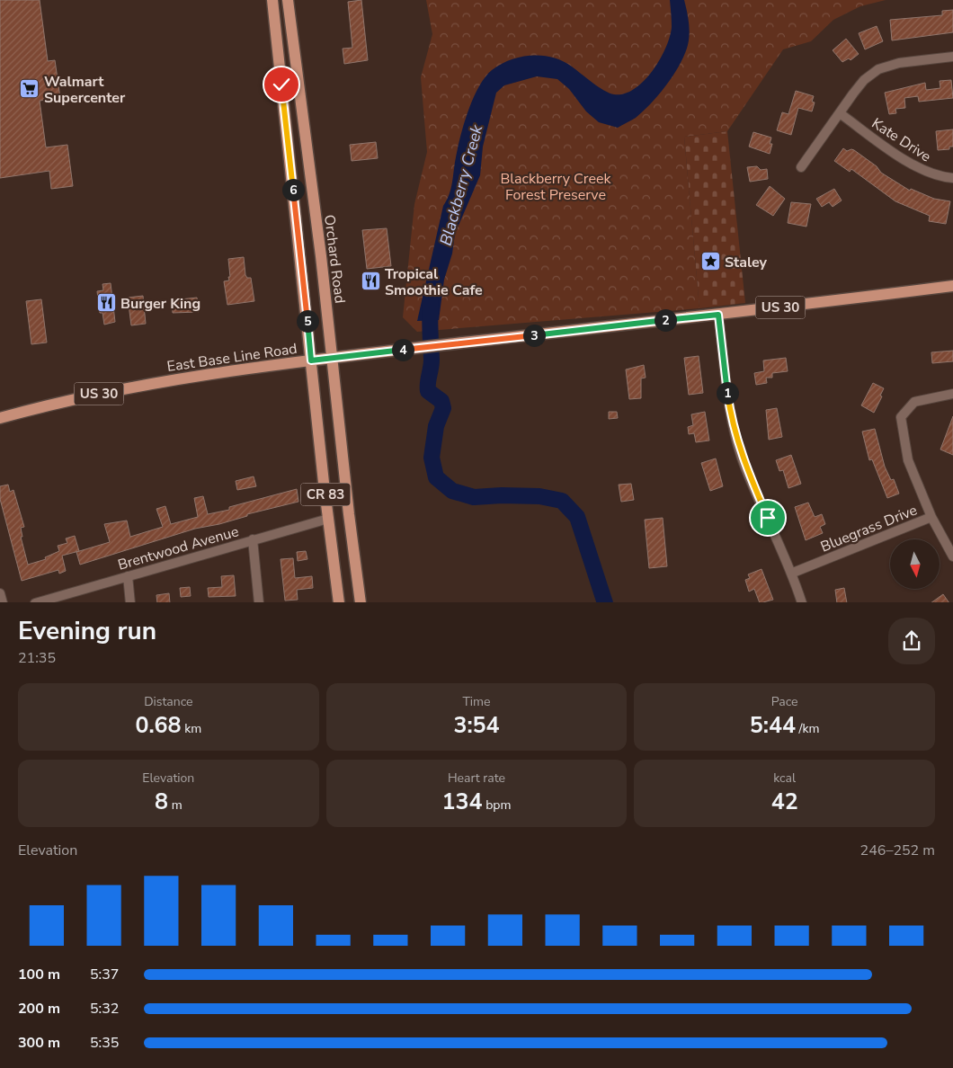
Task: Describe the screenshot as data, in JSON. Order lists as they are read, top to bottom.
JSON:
{
  "streets": {
    "main road": [
      "Orchard Road",
      "US 30",
      "East Base Line Road",
      "CR 83"
    ],
    "street": ["Kate Drive", "Bluegrass Drive", "Brentwood Avenue"]
  },
  "crossings": [
    ["Orchard Road", "East Base Line Road"],
    ["East Base Line Road", "CR 83"],
    ["CR 83", "Brentwood Avenue"]
  ],
  "water": ["Blackberry Creek"],
  "parks": ["Blackberry Creek Forest Preserve"],
  "places": {
    "supermarket": ["Walmart Supercenter"],
    "place": ["Staley"],
    "restaurant": ["Tropical Smoothie Cafe", "Burger King"]
  },
  "north": "bottom",
  "page": {
    "pins": [
      "6",
      "2",
      "5",
      "3",
      "4",
      "1"
    ],
    "heading": ["Evening run", "21:35"],
    "stats": [
      ["Distance", "0.68 km"],
      ["Time", "3:54"],
      ["Pace", "5:44 /km"],
      ["Elevation", "8 m"],
      ["Heart rate", "134 bpm"],
      ["kcal", "42"]
    ],
    "chart": ["Elevation", "246–252 m"],
    "list": [
      {
        "name": "100 m",
        "note": "5:37"
      },
      {
        "name": "200 m",
        "note": "5:32"
      },
      {
        "name": "300 m",
        "note": "5:35"
      }
    ]
  }
}
